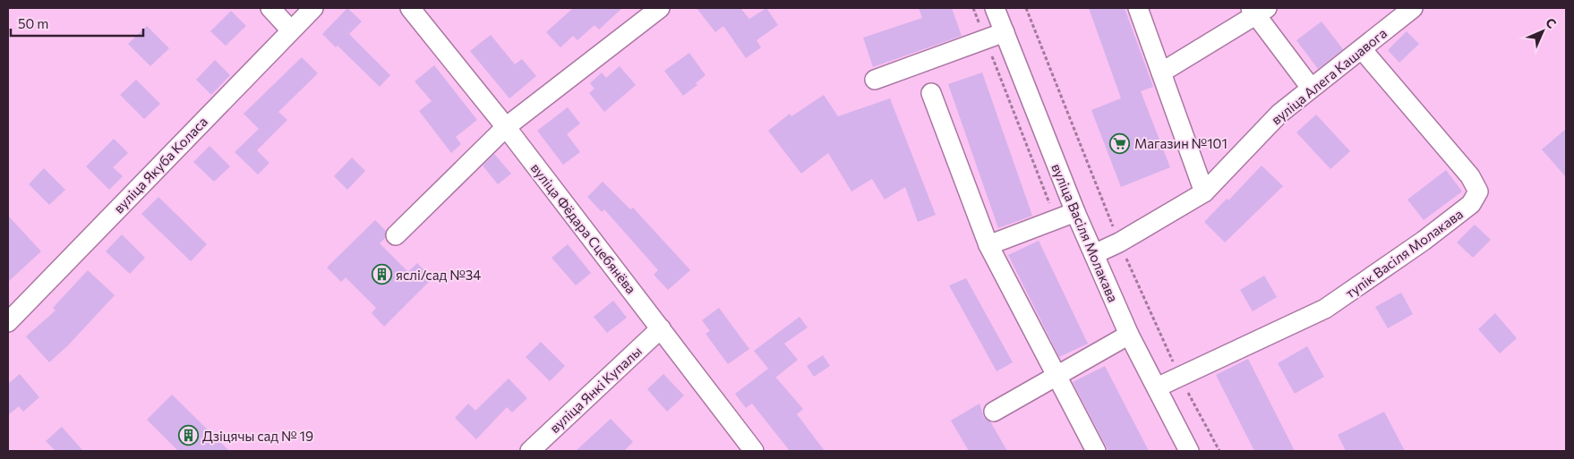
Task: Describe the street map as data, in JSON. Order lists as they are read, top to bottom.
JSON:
{
  "streets": {
    "street": [
      "вуліца Алега Кашавога",
      "вуліца Якуба Коласа",
      "вуліца Фёдара Сцебянёва",
      "вуліца Васіля Молакава",
      "тупік Васіля Молакава",
      "вуліца Янкі Купалы"
    ]
  },
  "crossings": [
    ["вуліца Алега Кашавога", "вуліца Васіля Молакава"],
    ["вуліца Алега Кашавога", "тупік Васіля Молакава"],
    ["вуліца Фёдара Сцебянёва", "вуліца Янкі Купалы"],
    ["вуліца Васіля Молакава", "тупік Васіля Молакава"]
  ],
  "places": {
    "supermarket": ["Магазин №101"],
    "building": ["яслі/сад №34", "Дзіцячы сад № 19"]
  },
  "scale_bar": "50 m",
  "north": "top right"
}
